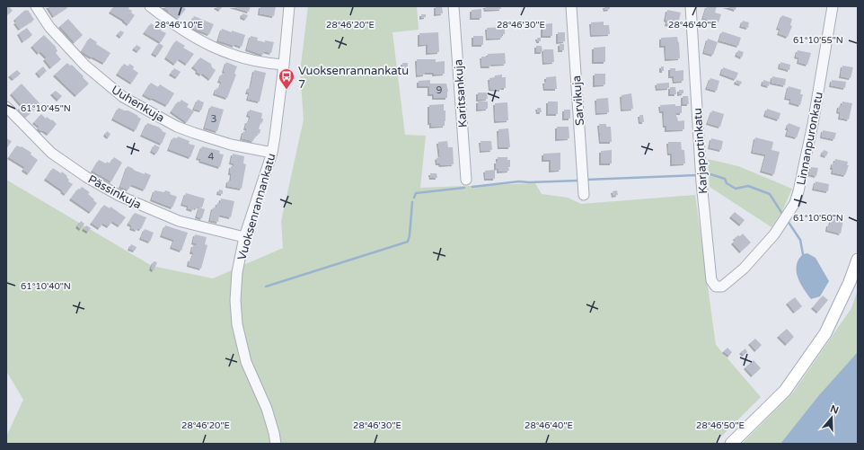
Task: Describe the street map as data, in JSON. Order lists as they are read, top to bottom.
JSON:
{
  "streets": {
    "street": [
      "Karitsankuja",
      "Sarvikuja",
      "Uuhenkuja",
      "Linnanpuronkatu",
      "Karjaportinkatu",
      "Pässinkuja",
      "Vuoksenrannankatu"
    ]
  },
  "crossings": [
    ["Uuhenkuja", "Vuoksenrannankatu"],
    ["Linnanpuronkatu", "Karjaportinkatu"],
    ["Pässinkuja", "Vuoksenrannankatu"]
  ],
  "places": {
    "bus stop": ["Vuoksenrannankatu 7"]
  },
  "house_numbers": ["9", "3", "4"],
  "north": "top",
  "coordinates": [
    "28°46'10\"E",
    "28°46'20\"E",
    "28°46'30\"E",
    "28°46'40\"E",
    "61°10'55\"N",
    "61°10'45\"N",
    "61°10'50\"N",
    "61°10'40\"N",
    "28°46'50\"E"
  ]
}
